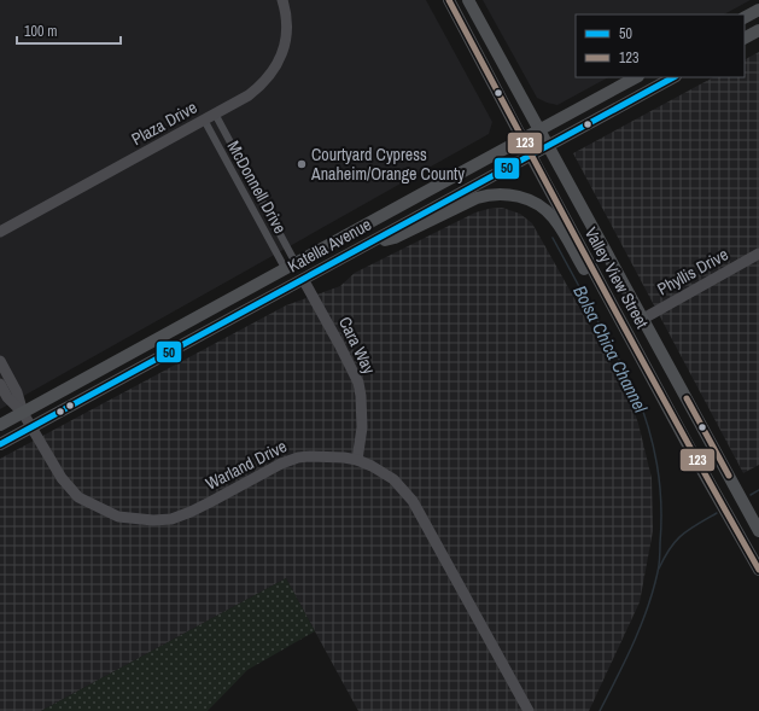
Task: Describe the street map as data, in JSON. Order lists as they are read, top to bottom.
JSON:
{
  "streets": {
    "main road": ["Katella Avenue", "Valley View Street"],
    "street": [
      "Plaza Drive",
      "McDonnell Drive",
      "Phyllis Drive",
      "Cara Way",
      "Warland Drive"
    ]
  },
  "crossings": [
    ["Plaza Drive", "McDonnell Drive"],
    ["McDonnell Drive", "Katella Avenue"],
    ["Katella Avenue", "Valley View Street"],
    ["Katella Avenue", "Cara Way"],
    ["Katella Avenue", "Warland Drive"],
    ["Phyllis Drive", "Valley View Street"],
    ["Cara Way", "Warland Drive"]
  ],
  "water": ["Bolsa Chica Channel"],
  "places": ["Courtyard Cypress Anaheim/Orange County"],
  "lines": ["transit line 123", "transit line 50"],
  "legend": ["50", "123"],
  "scale_bar": "100 m"
}
